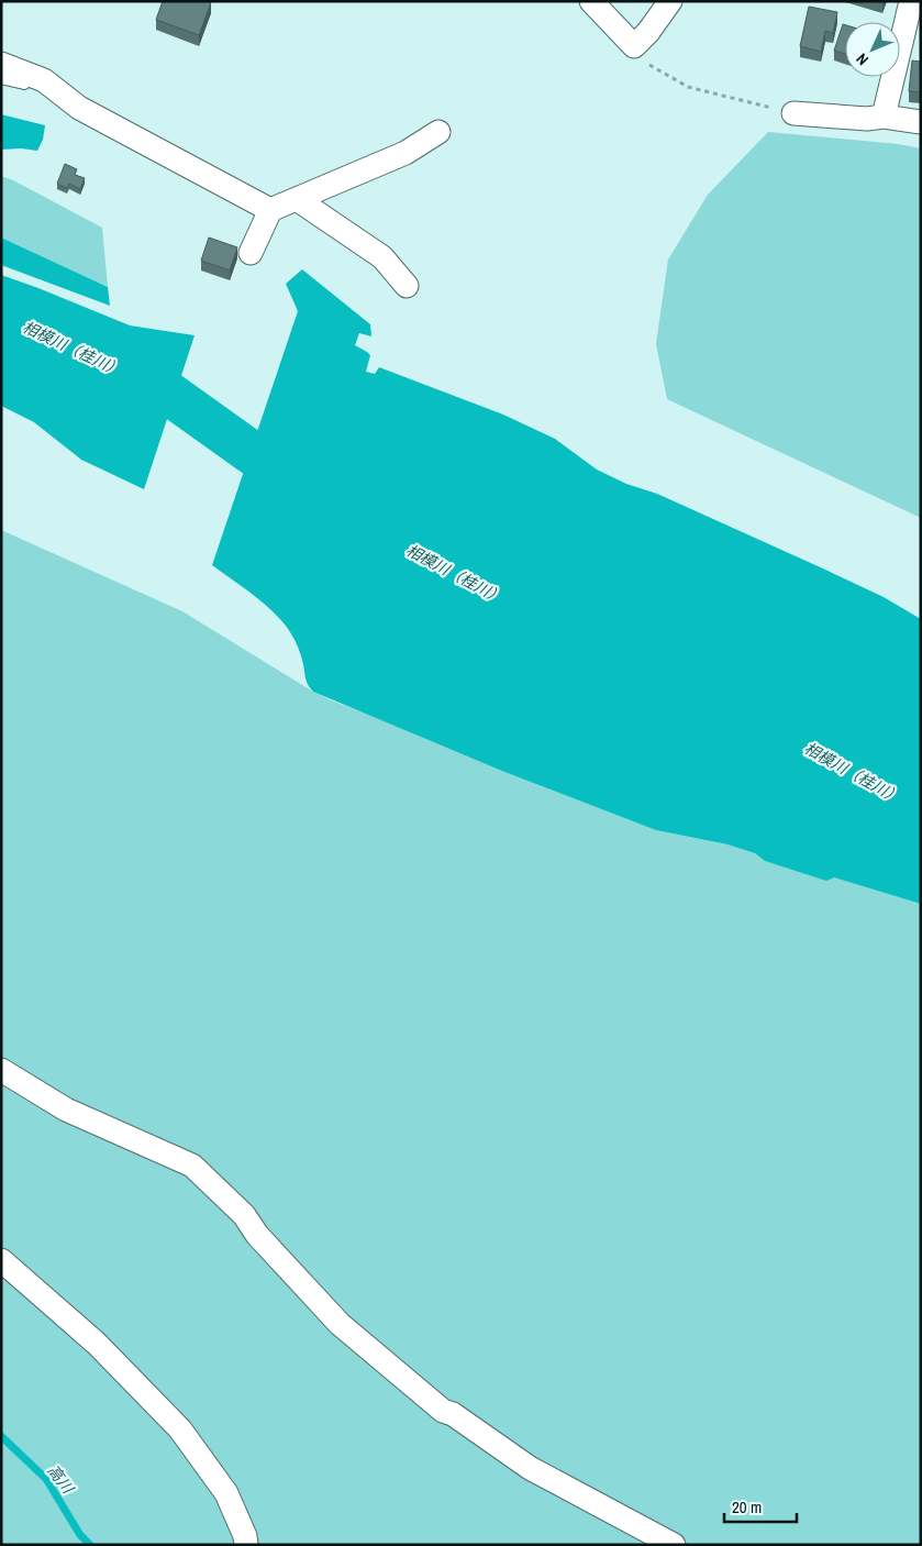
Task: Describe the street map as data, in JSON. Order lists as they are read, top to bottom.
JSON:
{
  "water": ["相模川（桂川）", "高川"],
  "scale_bar": "20 m",
  "north": "bottom left"
}
